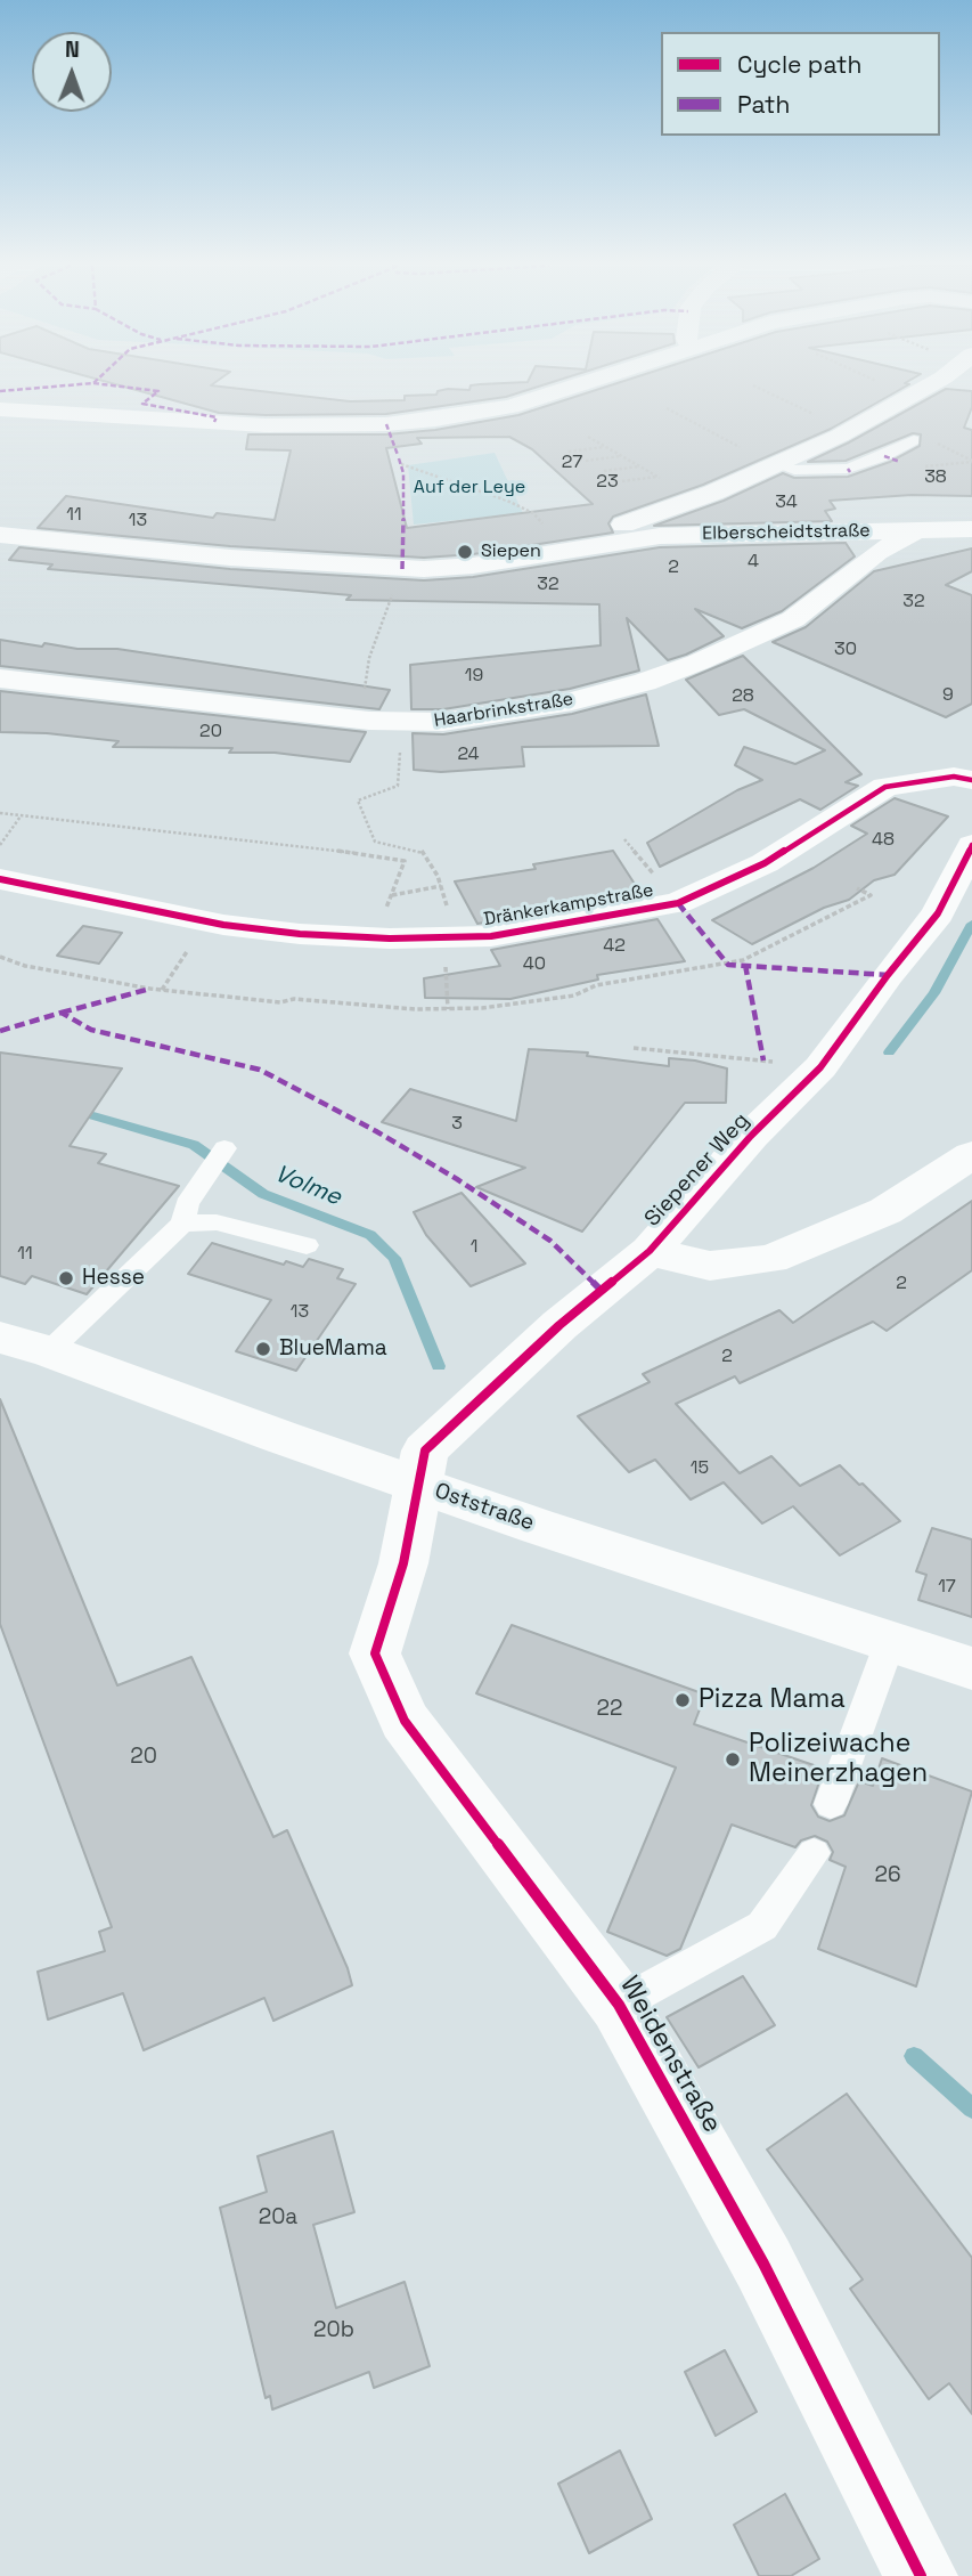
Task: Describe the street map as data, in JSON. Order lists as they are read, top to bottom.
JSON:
{
  "streets": {
    "street": [
      "Elberscheidtstraße",
      "Haarbrinkstraße",
      "Dränkerkampstraße",
      "Siepener Weg",
      "Oststraße",
      "Weidenstraße"
    ]
  },
  "crossings": [
    ["Elberscheidtstraße", "Haarbrinkstraße"],
    ["Siepener Weg", "Oststraße"],
    ["Siepener Weg", "Weidenstraße"],
    ["Oststraße", "Weidenstraße"]
  ],
  "water": ["Volme"],
  "parks": ["Auf der Leye"],
  "places": [
    "Siepen",
    "Hesse",
    "BlueMama",
    "Pizza Mama",
    "Polizeiwache Meinerzhagen"
  ],
  "house_numbers": [
    "27",
    "38",
    "23",
    "34",
    "11",
    "13",
    "4",
    "2",
    "32",
    "32",
    "30",
    "19",
    "9",
    "28",
    "20",
    "24",
    "48",
    "42",
    "40",
    "3",
    "1",
    "11",
    "2",
    "13",
    "2",
    "15",
    "17",
    "22",
    "20",
    "26",
    "20a",
    "20b"
  ],
  "legend": ["Cycle path", "Path"],
  "north": "top"
}
